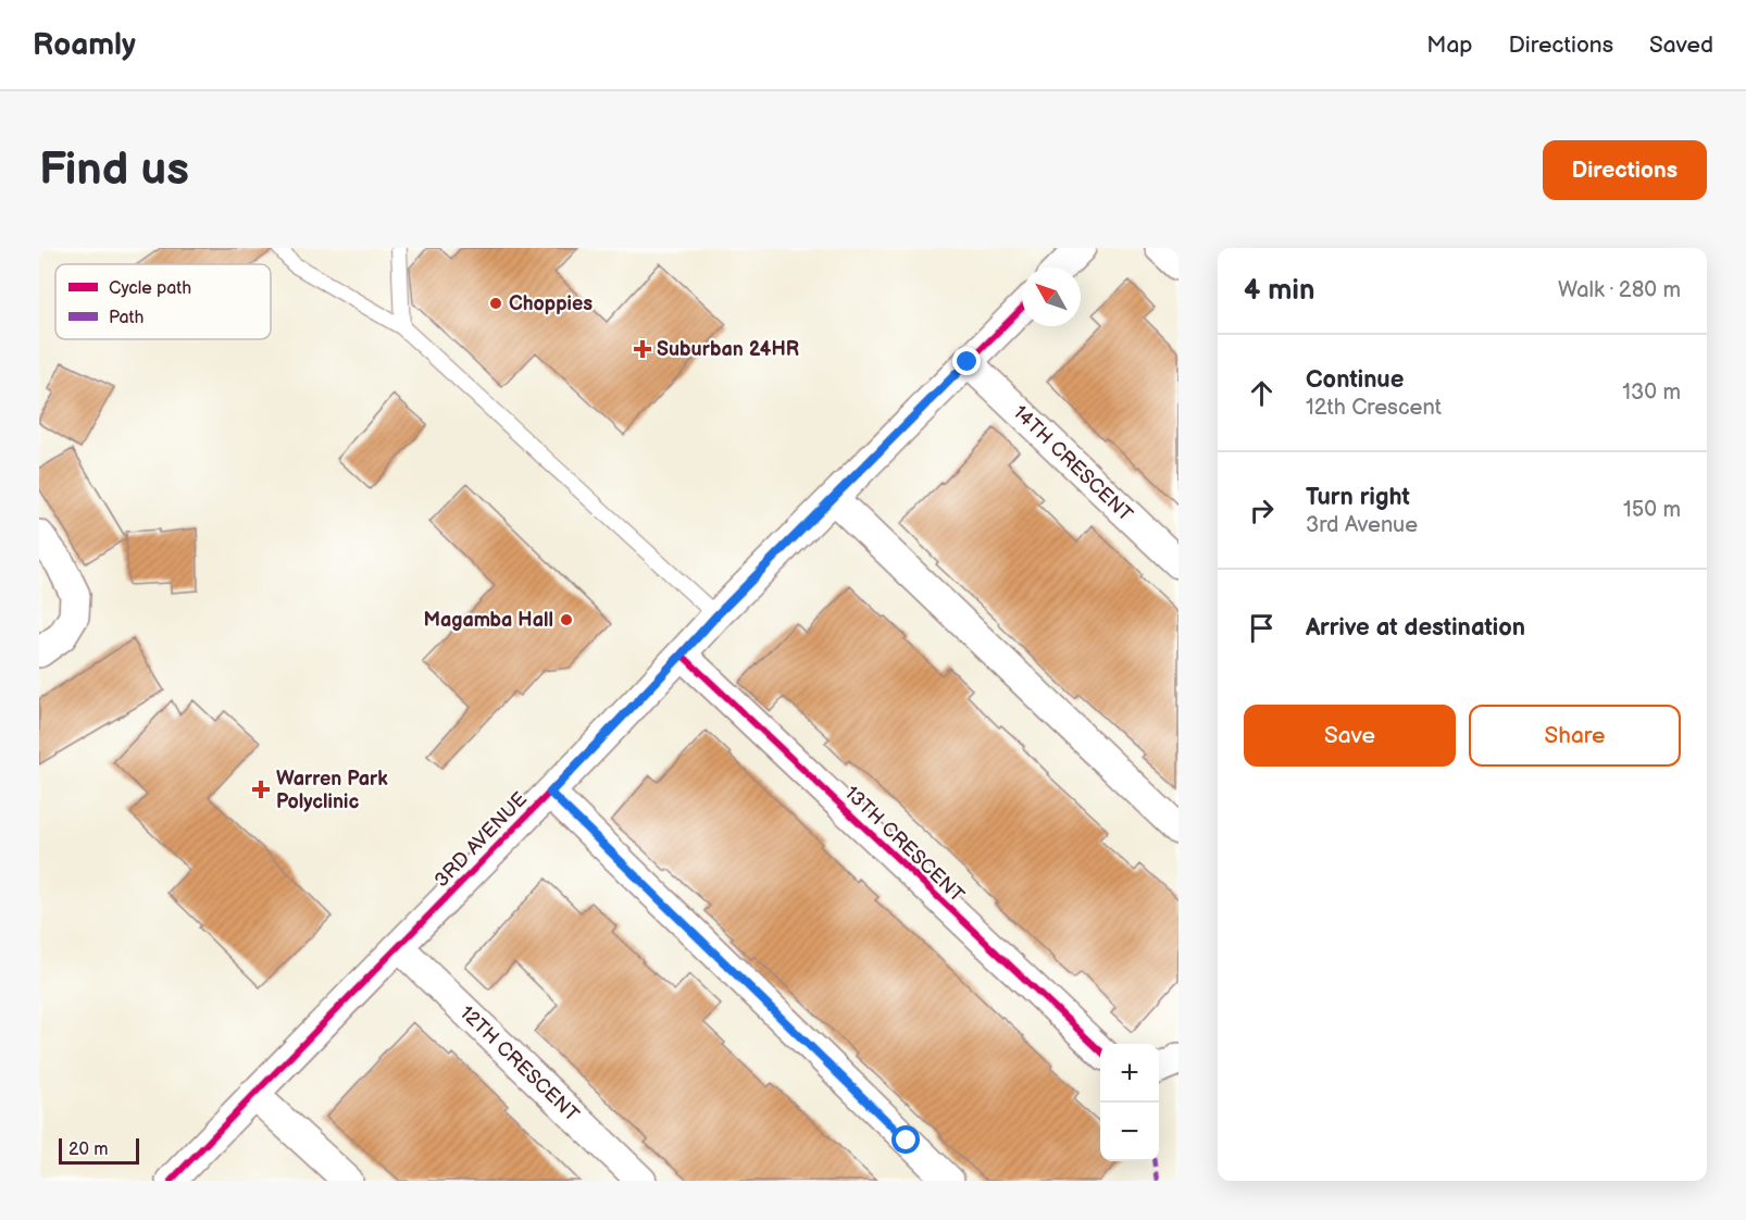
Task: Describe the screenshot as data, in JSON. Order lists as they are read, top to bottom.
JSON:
{
  "streets": {
    "street": [
      "14TH CRESCENT",
      "3RD AVENUE",
      "13TH CRESCENT",
      "12TH CRESCENT"
    ]
  },
  "crossings": [
    ["14TH CRESCENT", "3RD AVENUE"],
    ["3RD AVENUE", "13TH CRESCENT"],
    ["3RD AVENUE", "12TH CRESCENT"]
  ],
  "places": {
    "other": ["Choppies", "Magamba Hall"],
    "health": ["Suburban 24HR", "Warren Park Polyclinic"]
  },
  "legend": ["Cycle path", "Path"],
  "scale_bar": "20 m",
  "north": "top left",
  "page": {
    "header": "Roamly",
    "nav": ["Map", "Directions", "Saved"],
    "buttons": [
      "Directions",
      ["Save", "Share"]
    ],
    "title": "Find us",
    "heading": ["4 min", "Walk · 280 m"],
    "list": [
      ["Continue", "12th Crescent", "130 m"],
      ["Turn right", "3rd Avenue", "150 m"],
      "Arrive at destination"
    ],
    "map_buttons": ["+", "−"],
    "scale": "20 m"
  }
}
